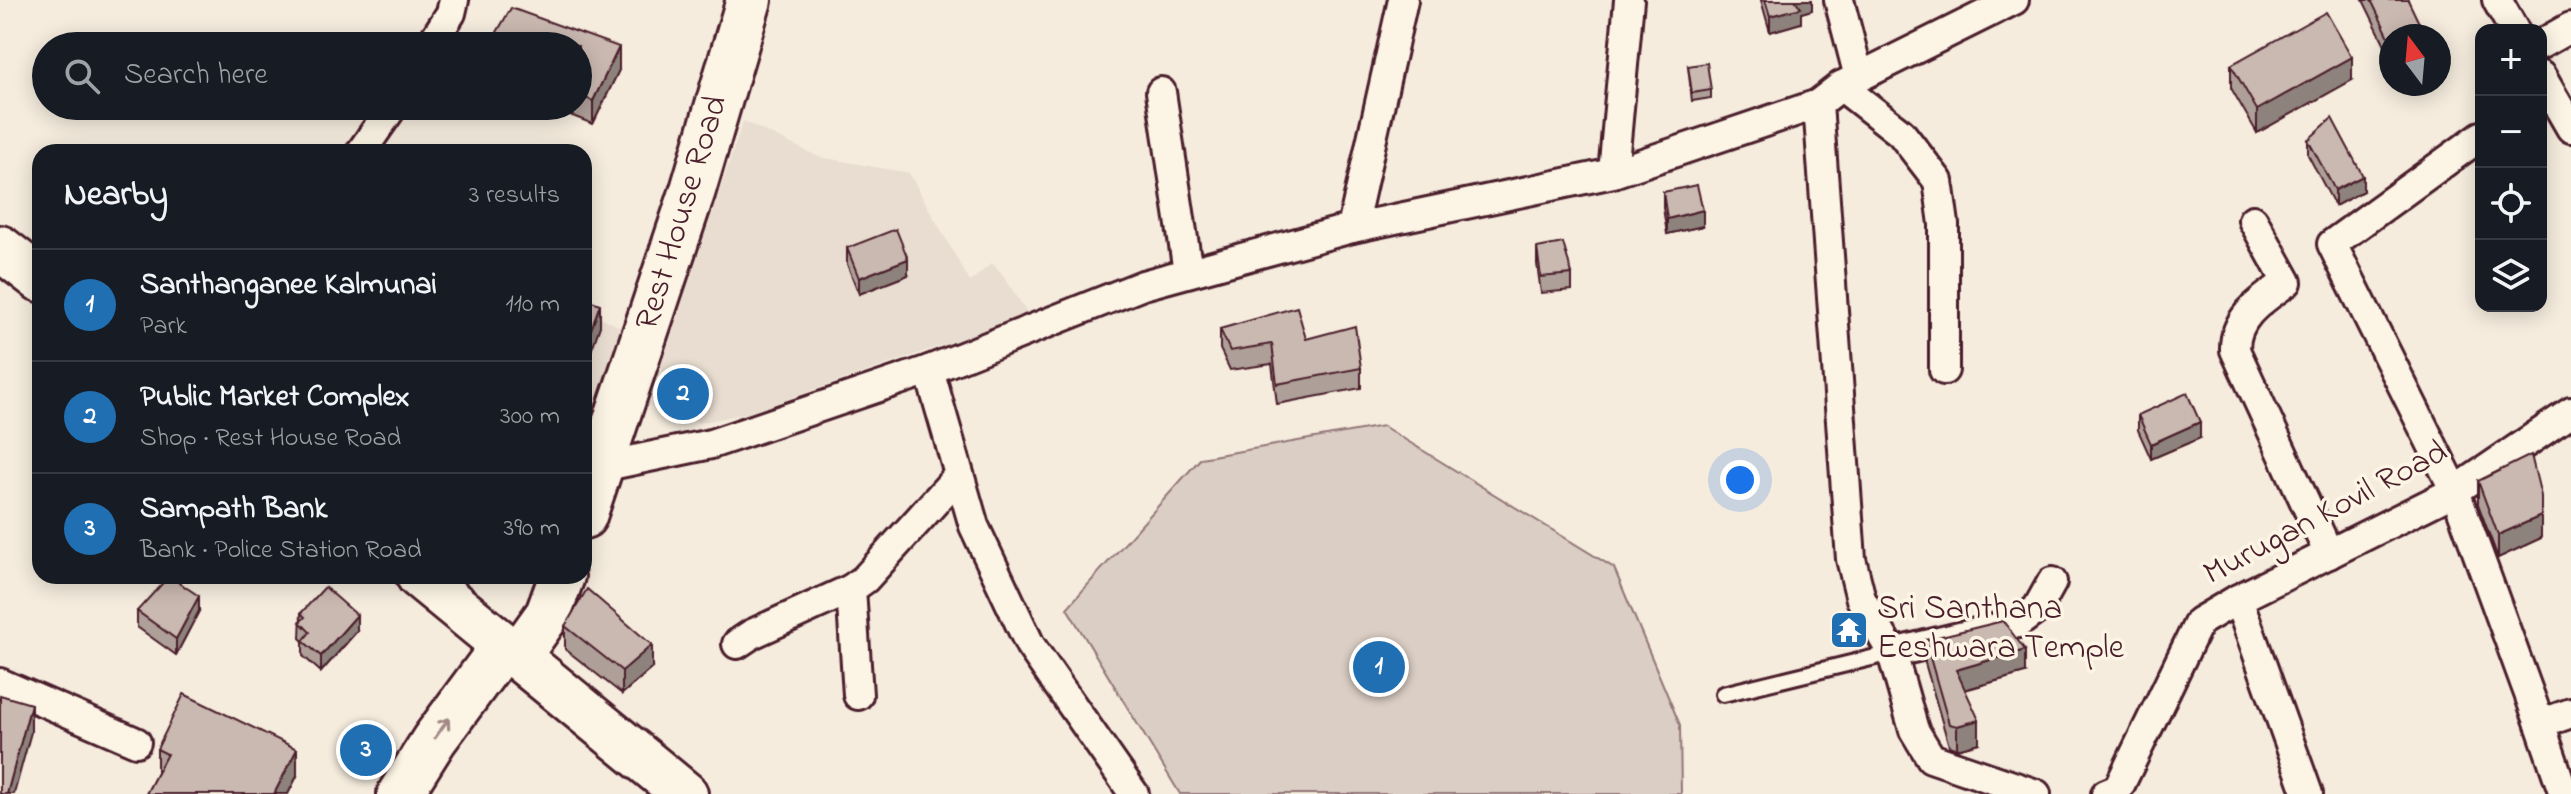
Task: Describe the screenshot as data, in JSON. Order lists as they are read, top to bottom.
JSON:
{
  "streets": {
    "main road": ["Rest House Road"],
    "street": ["Murugan Kovil Road"]
  },
  "places": {
    "temple": ["Sri Santhana Eeshwara Temple"]
  },
  "north": "top",
  "page": {
    "map_buttons": ["+", "−"],
    "search": "Search here",
    "heading": ["Nearby", "3 results"],
    "list": [
      {
        "mark": "1",
        "name": "Santhanganee Kalmunai",
        "note": "Park",
        "value": "110 m"
      },
      {
        "mark": "2",
        "name": "Public Market Complex",
        "note": "Shop · Rest House Road",
        "value": "300 m"
      },
      {
        "mark": "3",
        "name": "Sampath Bank",
        "note": "Bank · Police Station Road",
        "value": "390 m"
      }
    ],
    "pins": ["2", "1", "3"]
  }
}
